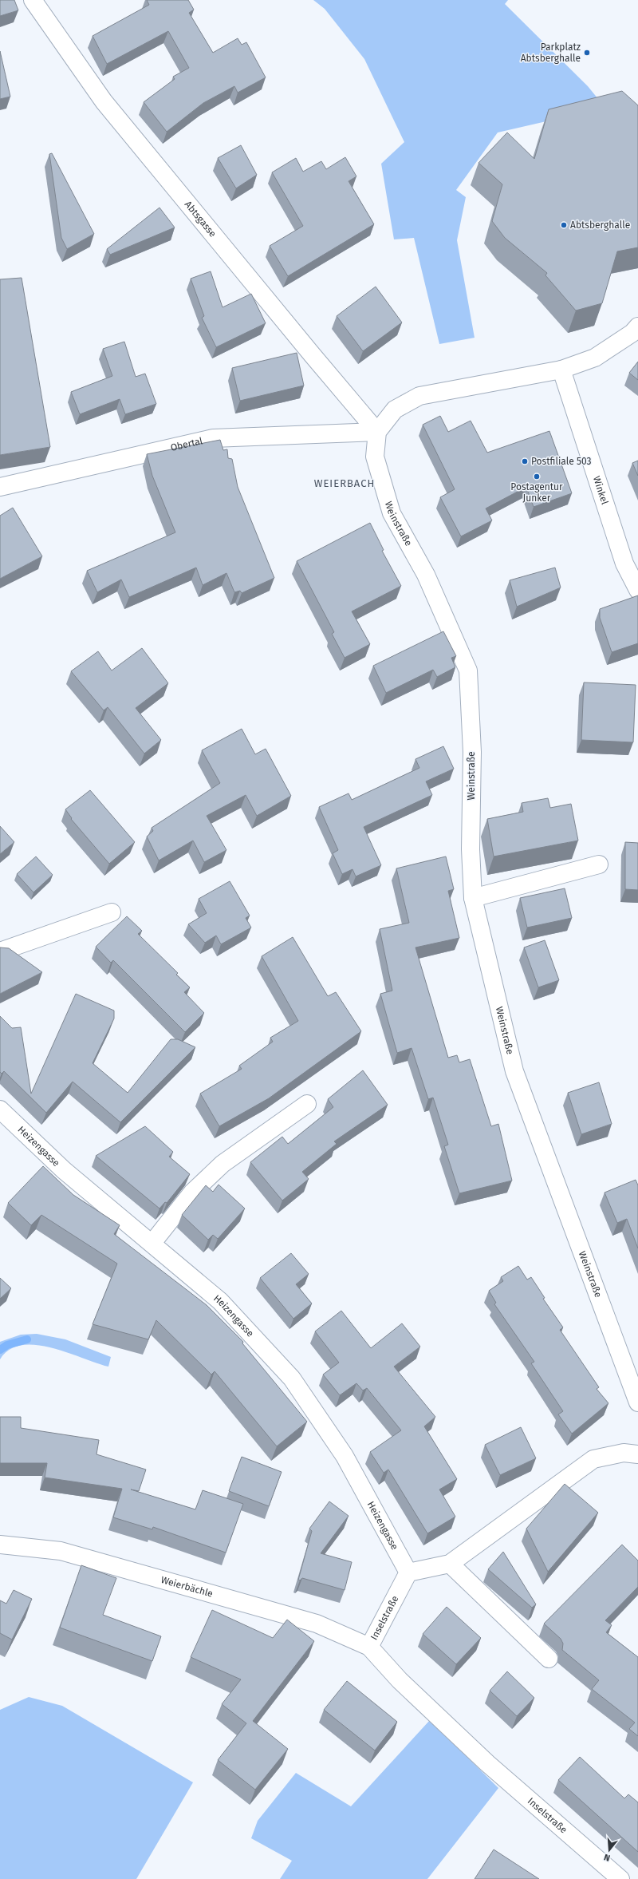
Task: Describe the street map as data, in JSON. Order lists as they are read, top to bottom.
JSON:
{
  "streets": {
    "street": [
      "Abtsgasse",
      "Obertal",
      "Winkel",
      "Weinstraße",
      "Heizengasse",
      "Weierbächle",
      "Inselstraße"
    ]
  },
  "crossings": [
    ["Abtsgasse", "Obertal"],
    ["Abtsgasse", "Weinstraße"],
    ["Obertal", "Weinstraße"],
    ["Heizengasse", "Inselstraße"],
    ["Weierbächle", "Inselstraße"]
  ],
  "districts": ["WEIERBACH"],
  "places": [
    "Parkplatz Abtsberghalle",
    "Abtsberghalle",
    "Postfiliale 503",
    "Postagentur Junker"
  ],
  "north": "bottom"
}
